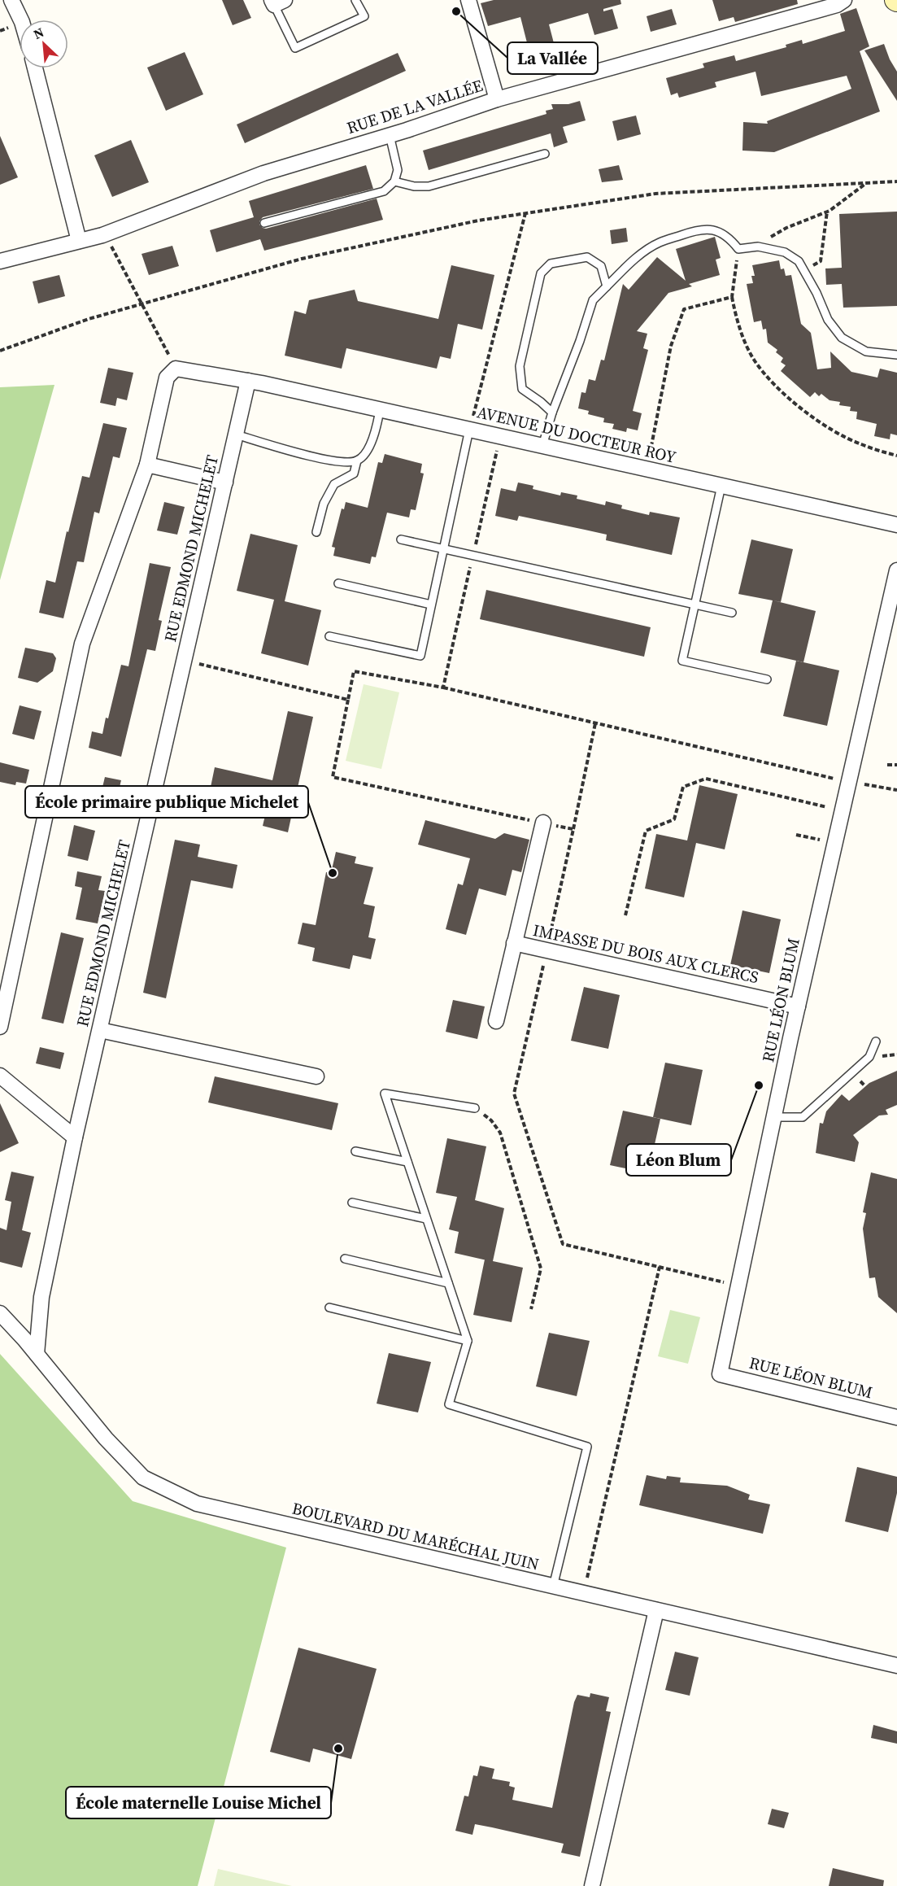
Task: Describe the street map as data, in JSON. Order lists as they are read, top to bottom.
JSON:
{
  "streets": {
    "street": [
      "RUE DE LA VALLÉE",
      "AVENUE DU DOCTEUR ROY",
      "RUE EDMOND MICHELET",
      "IMPASSE DU BOIS AUX CLERCS",
      "RUE LÉON BLUM",
      "BOULEVARD DU MARÉCHAL JUIN"
    ]
  },
  "crossings": [
    ["AVENUE DU DOCTEUR ROY", "RUE EDMOND MICHELET"],
    ["RUE EDMOND MICHELET", "BOULEVARD DU MARÉCHAL JUIN"],
    ["IMPASSE DU BOIS AUX CLERCS", "RUE LÉON BLUM"]
  ],
  "places": [
    "La Vallée",
    "École primaire publique Michelet",
    "Léon Blum",
    "École maternelle Louise Michel"
  ],
  "north": "top left"
}
